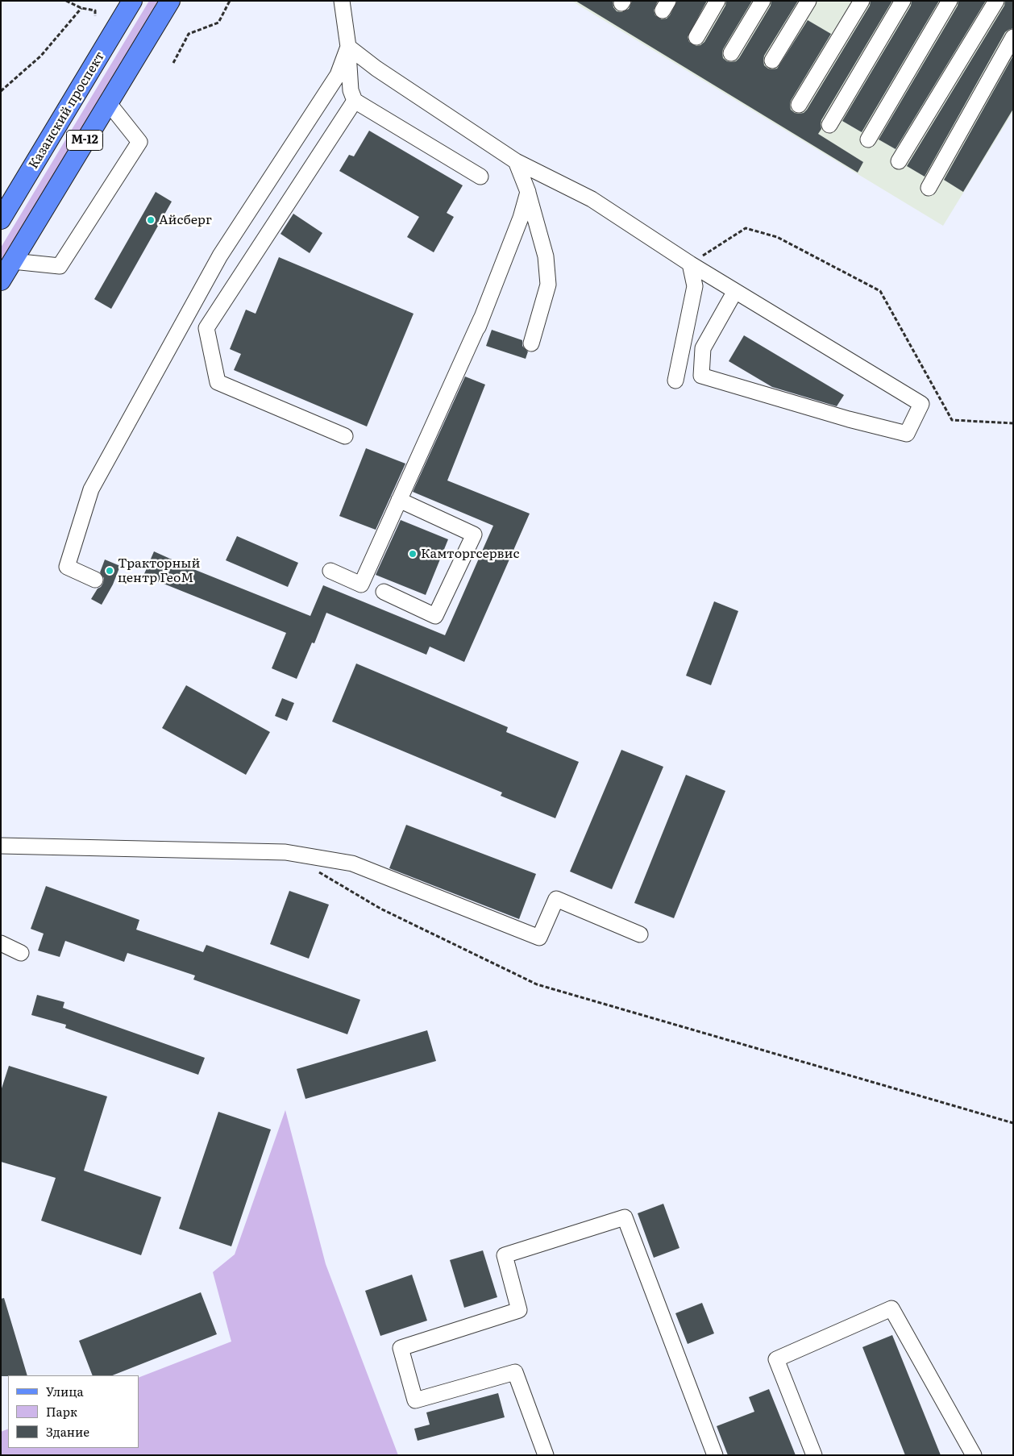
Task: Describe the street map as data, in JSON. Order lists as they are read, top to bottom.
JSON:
{
  "streets": {
    "main road": ["Казанский проспект", "М-12"]
  },
  "places": ["Айсберг", "Камторгсервис", "Тракторный центр ГеоМ"],
  "legend": ["Улица", "Парк", "Здание"]
}
